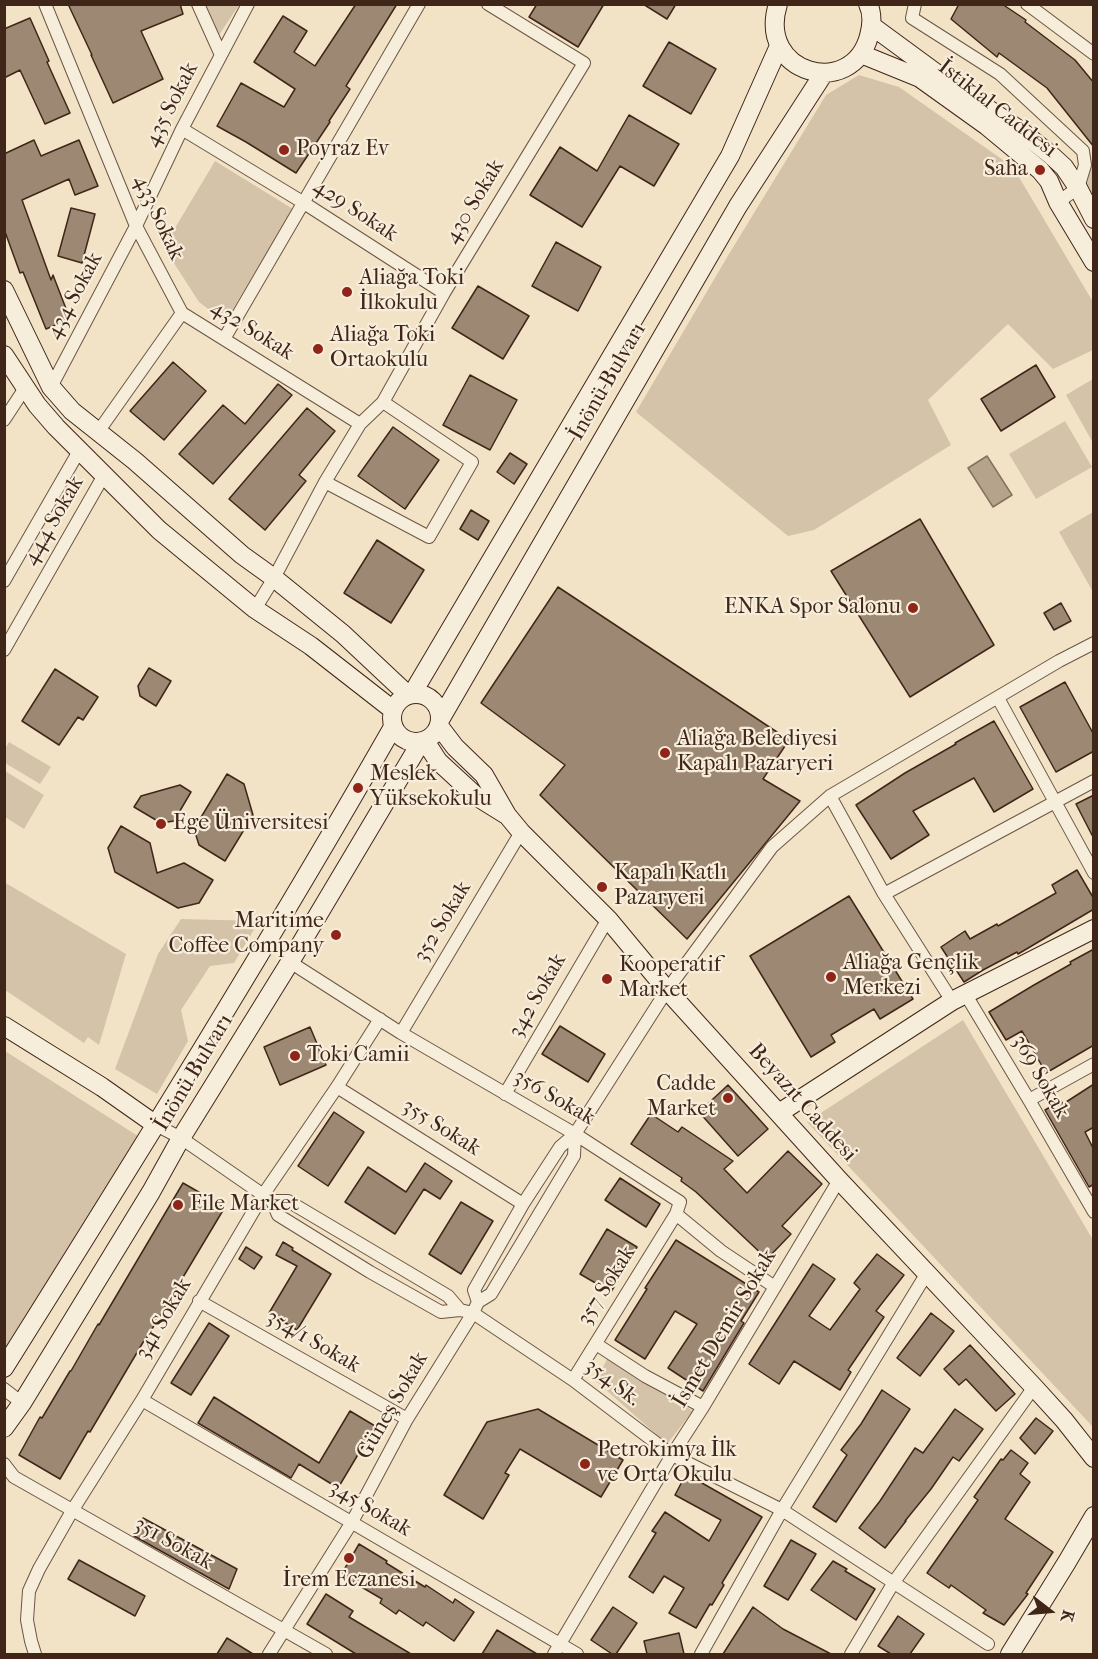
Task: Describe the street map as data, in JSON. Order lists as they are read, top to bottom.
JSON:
{
  "streets": {
    "street": [
      "435 Sokak",
      "İstiklal Caddesi",
      "430 Sokak",
      "429 Sokak",
      "433 Sokak",
      "434 Sokak",
      "432 Sokak",
      "İnönü Bulvarı",
      "444 Sokak",
      "352 Sokak",
      "342 Sokak",
      "369 Sokak",
      "356 Sokak",
      "Beyazıt Caddesi",
      "355 Sokak",
      "357 Sokak",
      "341 Sokak",
      "İsmet Demir Sokak",
      "354/1 Sokak",
      "354 Sk.",
      "Güneş Sokak",
      "345 Sokak",
      "351 Sokak"
    ]
  },
  "crossings": [
    ["435 Sokak", "429 Sokak"],
    ["435 Sokak", "433 Sokak"],
    ["435 Sokak", "434 Sokak"],
    ["430 Sokak", "429 Sokak"],
    ["430 Sokak", "432 Sokak"],
    ["433 Sokak", "434 Sokak"],
    ["433 Sokak", "432 Sokak"],
    ["İnönü Bulvarı", "356 Sokak"],
    ["İnönü Bulvarı", "Beyazıt Caddesi"],
    ["İnönü Bulvarı", "354 Sk."],
    ["352 Sokak", "356 Sokak"],
    ["352 Sokak", "Beyazıt Caddesi"],
    ["342 Sokak", "356 Sokak"],
    ["342 Sokak", "Beyazıt Caddesi"],
    ["369 Sokak", "Güneş Sokak"],
    ["356 Sokak", "357 Sokak"],
    ["356 Sokak", "341 Sokak"],
    ["356 Sokak", "İsmet Demir Sokak"],
    ["356 Sokak", "Güneş Sokak"],
    ["Beyazıt Caddesi", "İsmet Demir Sokak"],
    ["Beyazıt Caddesi", "Güneş Sokak"],
    ["355 Sokak", "341 Sokak"],
    ["355 Sokak", "Güneş Sokak"],
    ["357 Sokak", "354 Sk."],
    ["341 Sokak", "354/1 Sokak"],
    ["341 Sokak", "354 Sk."],
    ["341 Sokak", "345 Sokak"],
    ["341 Sokak", "351 Sokak"],
    ["İsmet Demir Sokak", "354 Sk."],
    ["İsmet Demir Sokak", "345 Sokak"],
    ["354/1 Sokak", "Güneş Sokak"],
    ["354 Sk.", "Güneş Sokak"],
    ["Güneş Sokak", "345 Sokak"],
    ["Güneş Sokak", "351 Sokak"]
  ],
  "places": [
    "Poyraz Ev",
    "Saha",
    "Aliağa Toki İlkokulu",
    "Aliağa Toki Ortaokulu",
    "ENKA Spor Salonu",
    "Aliağa Belediyesi Kapalı Pazaryeri",
    "Meslek Yüksekokulu",
    "Ege Üniversitesi",
    "Kapalı Katlı Pazaryeri",
    "Maritime Coffee Company",
    "Aliağa Gençlik Merkezi",
    "Kooperatif Market",
    "Toki Camii",
    "Cadde Market",
    "File Market",
    "Petrokimya İlk ve Orta Okulu",
    "İrem Eczanesi"
  ],
  "north": "right"
}
